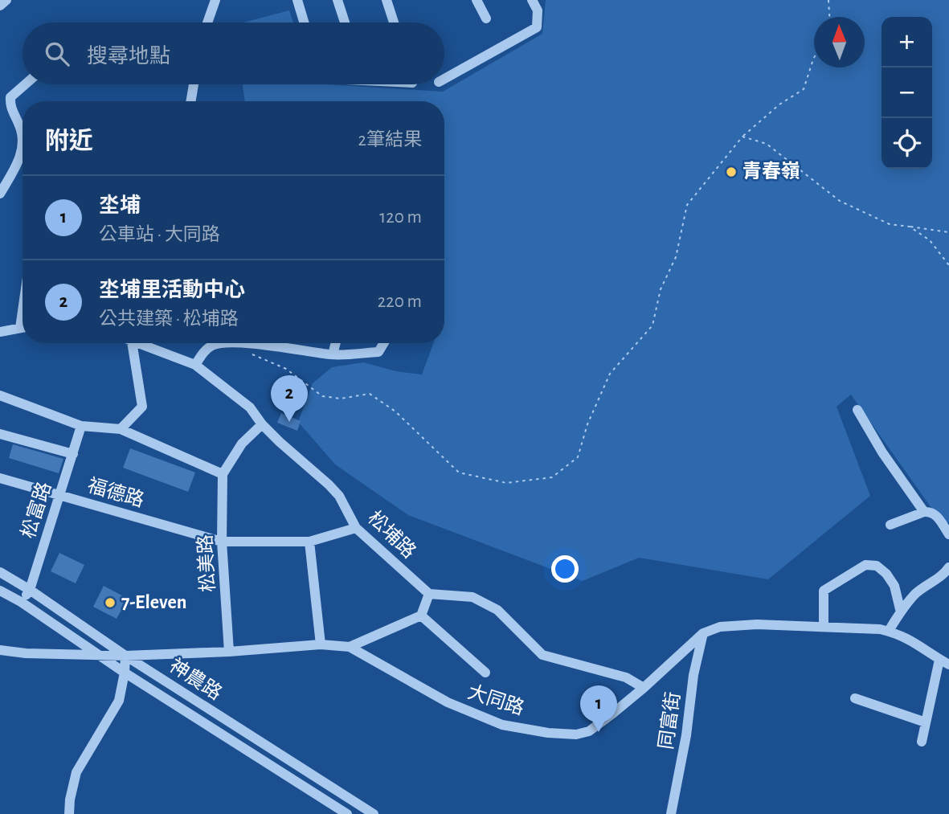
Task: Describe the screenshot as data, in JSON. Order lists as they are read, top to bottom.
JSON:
{
  "streets": {
    "street": [
      "福德路",
      "松富路",
      "松埔路",
      "松美路",
      "神農路",
      "大同路",
      "同富街"
    ]
  },
  "crossings": [
    ["福德路", "松富路"],
    ["福德路", "松埔路"],
    ["福德路", "松美路"],
    ["松富路", "神農路"],
    ["松美路", "大同路"],
    ["神農路", "大同路"],
    ["大同路", "同富街"]
  ],
  "places": ["青春嶺", "7-Eleven"],
  "north": "top",
  "page": {
    "map_buttons": ["+", "−"],
    "search": "搜尋地點",
    "heading": ["附近", "2筆結果"],
    "list": [
      {
        "mark": "1",
        "name": "坔埔",
        "note": "公車站 · 大同路",
        "value": "120 m"
      },
      {
        "mark": "2",
        "name": "坔埔里活動中心",
        "note": "公共建築 · 松埔路",
        "value": "220 m"
      }
    ],
    "pins": ["2", "1"]
  }
}
